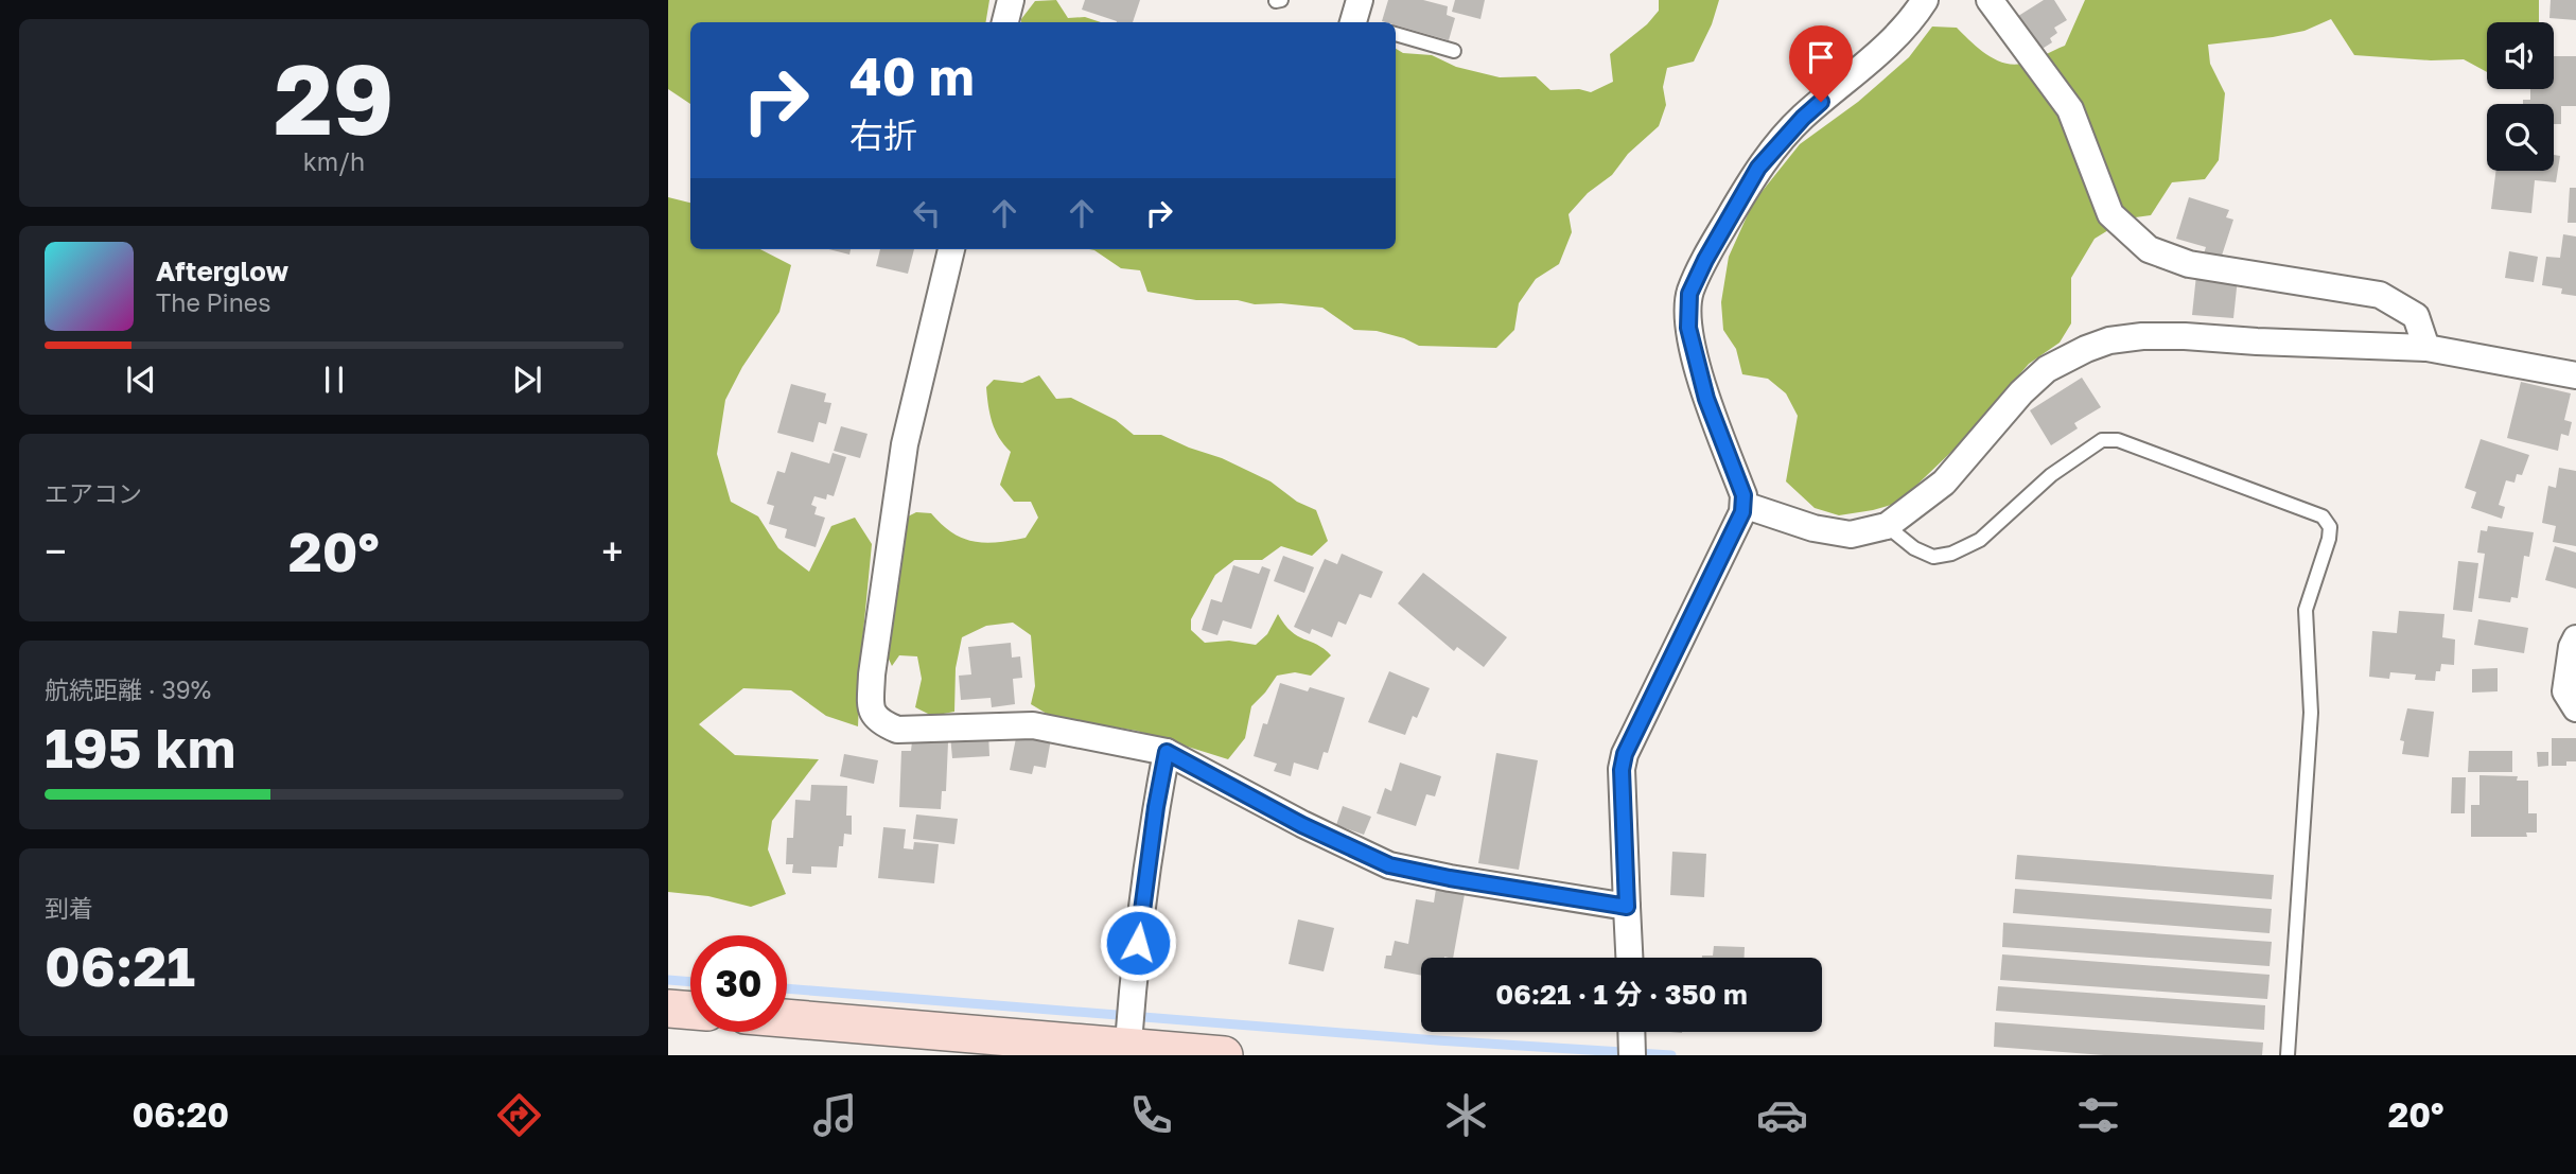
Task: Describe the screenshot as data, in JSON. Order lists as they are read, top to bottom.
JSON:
{
  "page": {
    "tile": [
      ["29", "km/h"],
      "エアコン",
      ["航続距離 · 39%", "195 km"],
      ["到着", "06:21"]
    ],
    "turn": ["40 m", "右折"],
    "song": ["Afterglow", "The Pines"],
    "heat": ["−", "20°", "+"],
    "limit": "30",
    "trip": "06:21 · 1 分 · 350 m",
    "tabs": ["06:20", "20°"]
  }
}
